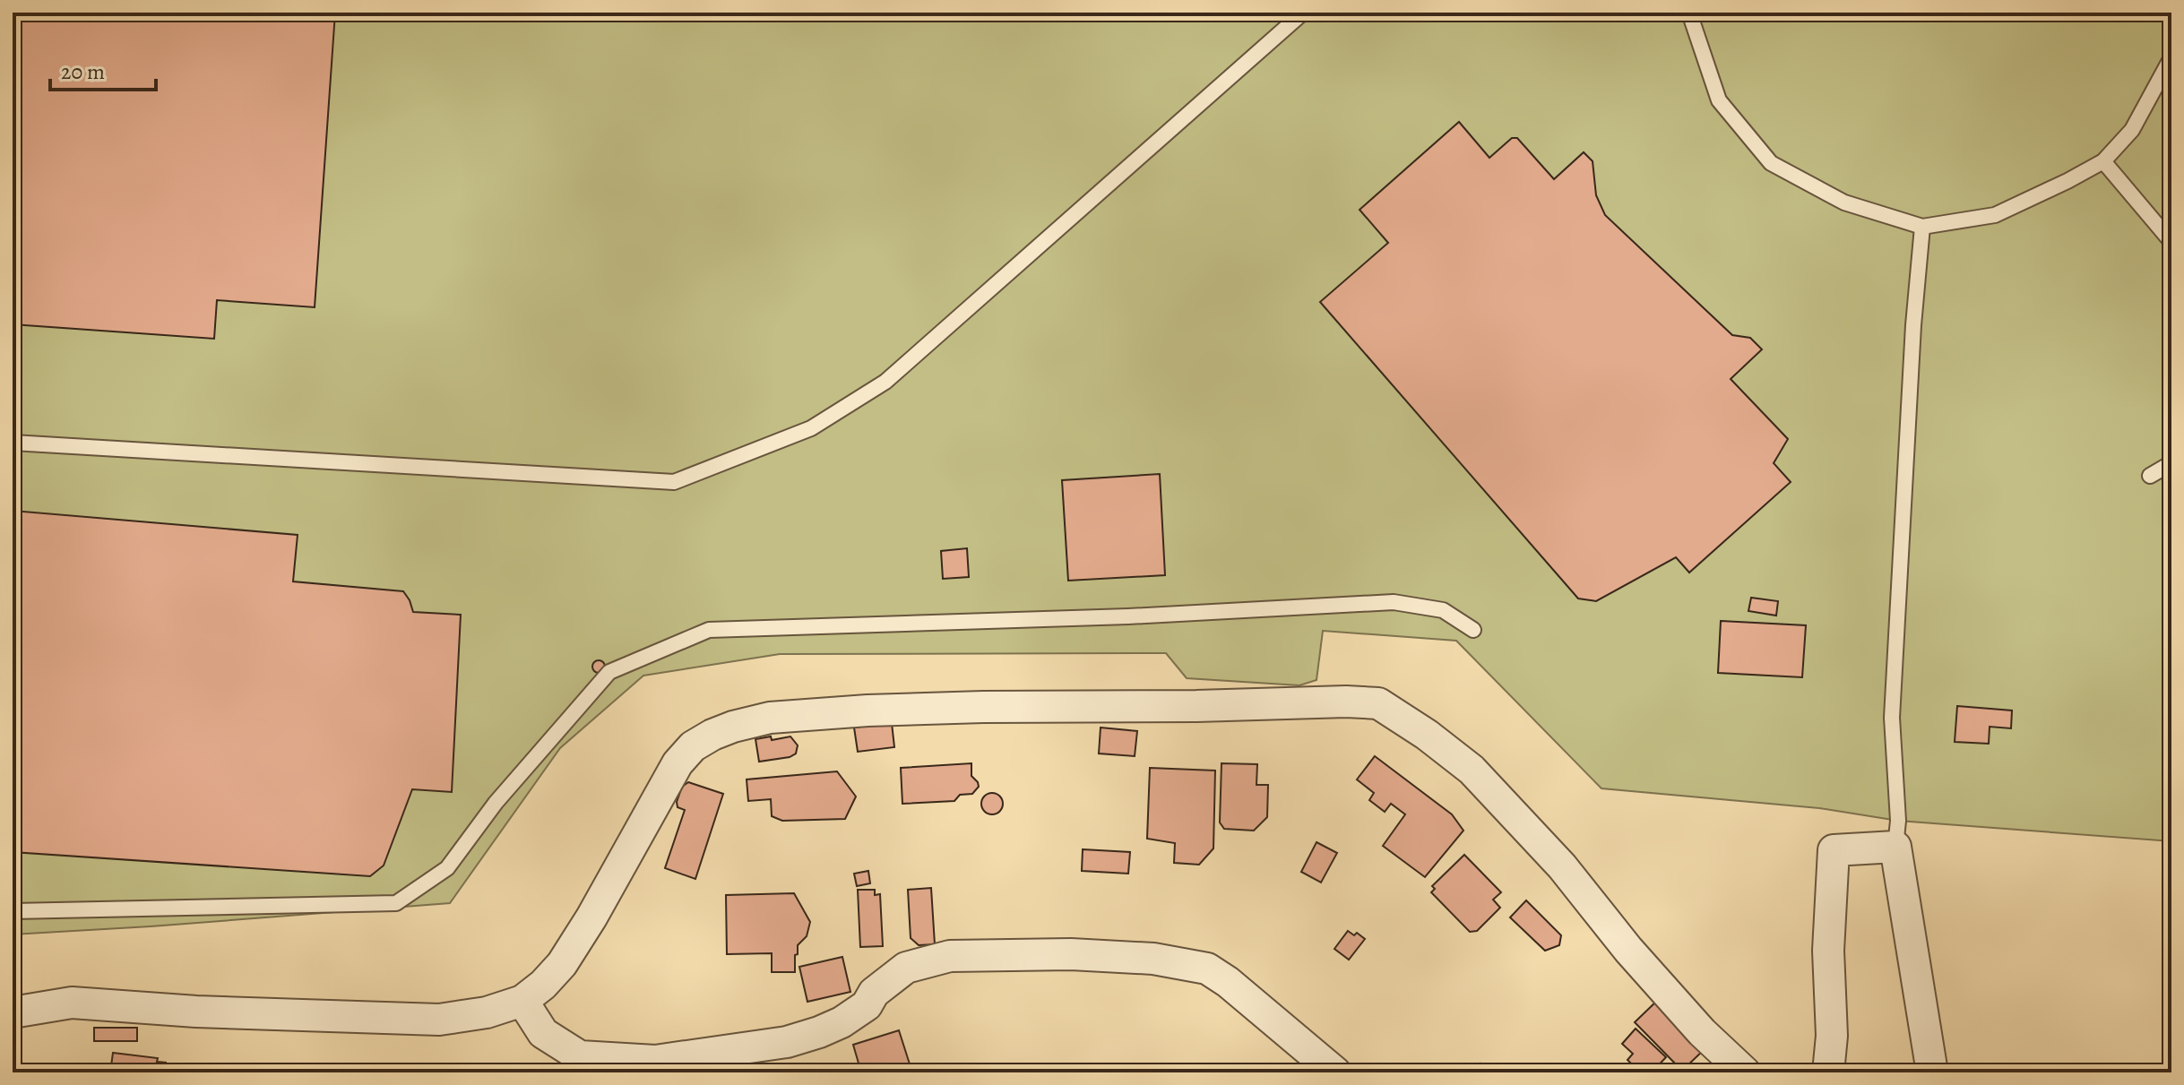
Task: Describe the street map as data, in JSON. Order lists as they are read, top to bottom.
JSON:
{
  "scale_bar": "20 m"
}
